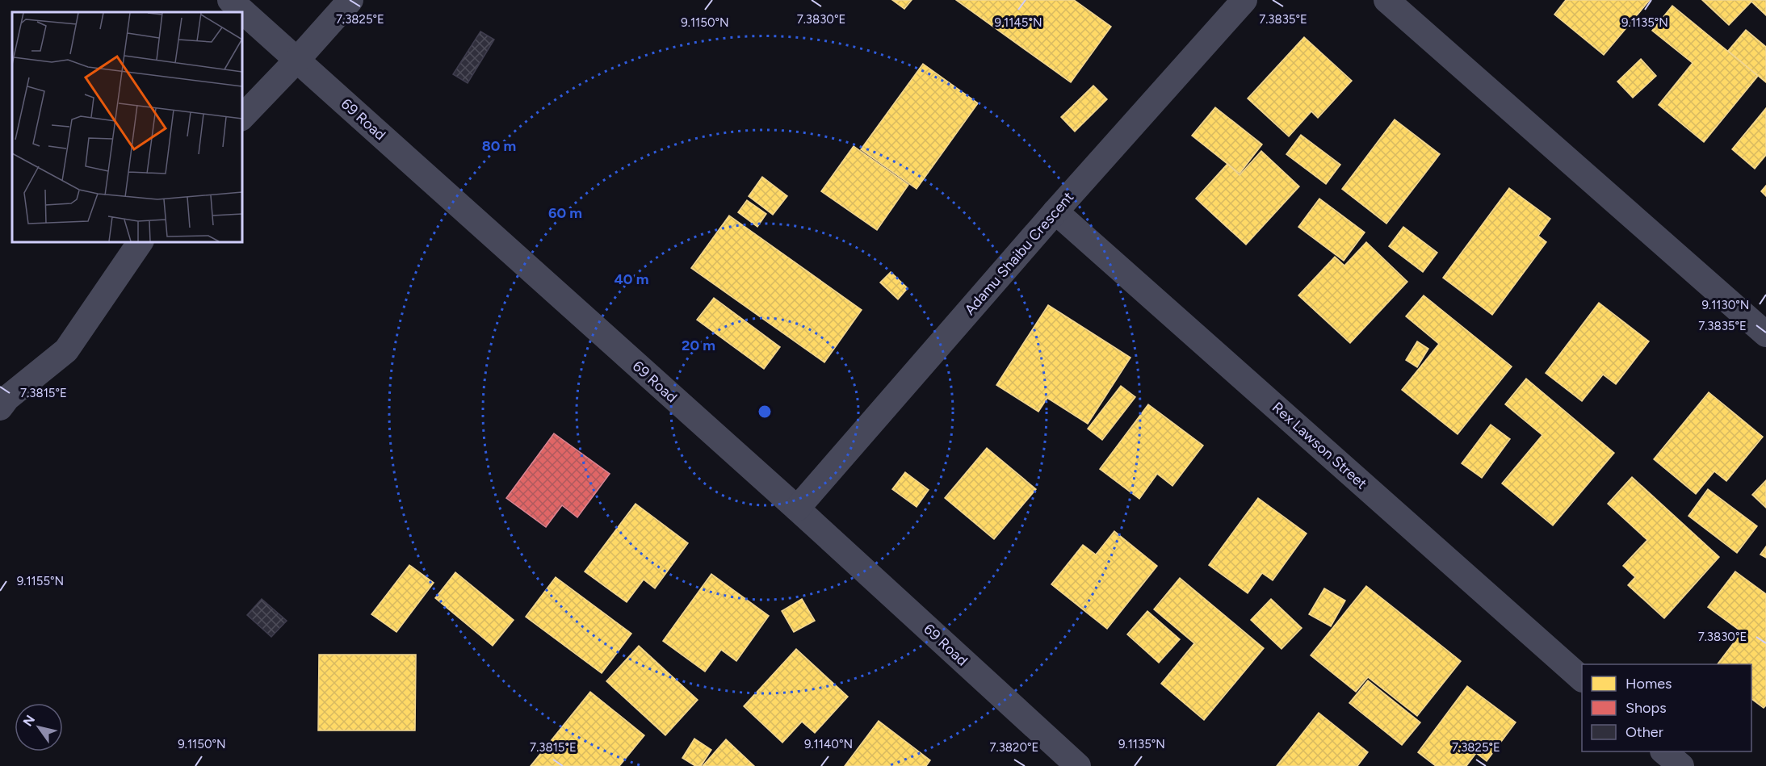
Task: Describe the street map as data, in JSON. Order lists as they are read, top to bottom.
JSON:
{
  "streets": {
    "street": ["69 Road", "Adamu Shaibu Crescent", "Rex Lawson Street"]
  },
  "crossings": [
    ["69 Road", "Adamu Shaibu Crescent"],
    ["Adamu Shaibu Crescent", "Rex Lawson Street"]
  ],
  "legend": ["Homes", "Shops", "Other"],
  "north": "top left",
  "coordinates": [
    "7.3825°E",
    "7.3835°E",
    "7.3830°E",
    "9.1150°N",
    "9.1145°N",
    "9.1135°N",
    "9.1130°N",
    "7.3815°E",
    "9.1155°N",
    "9.1140°N",
    "7.3820°E"
  ],
  "rings": [
    "80 m",
    "60 m",
    "40 m",
    "20 m"
  ]
}
